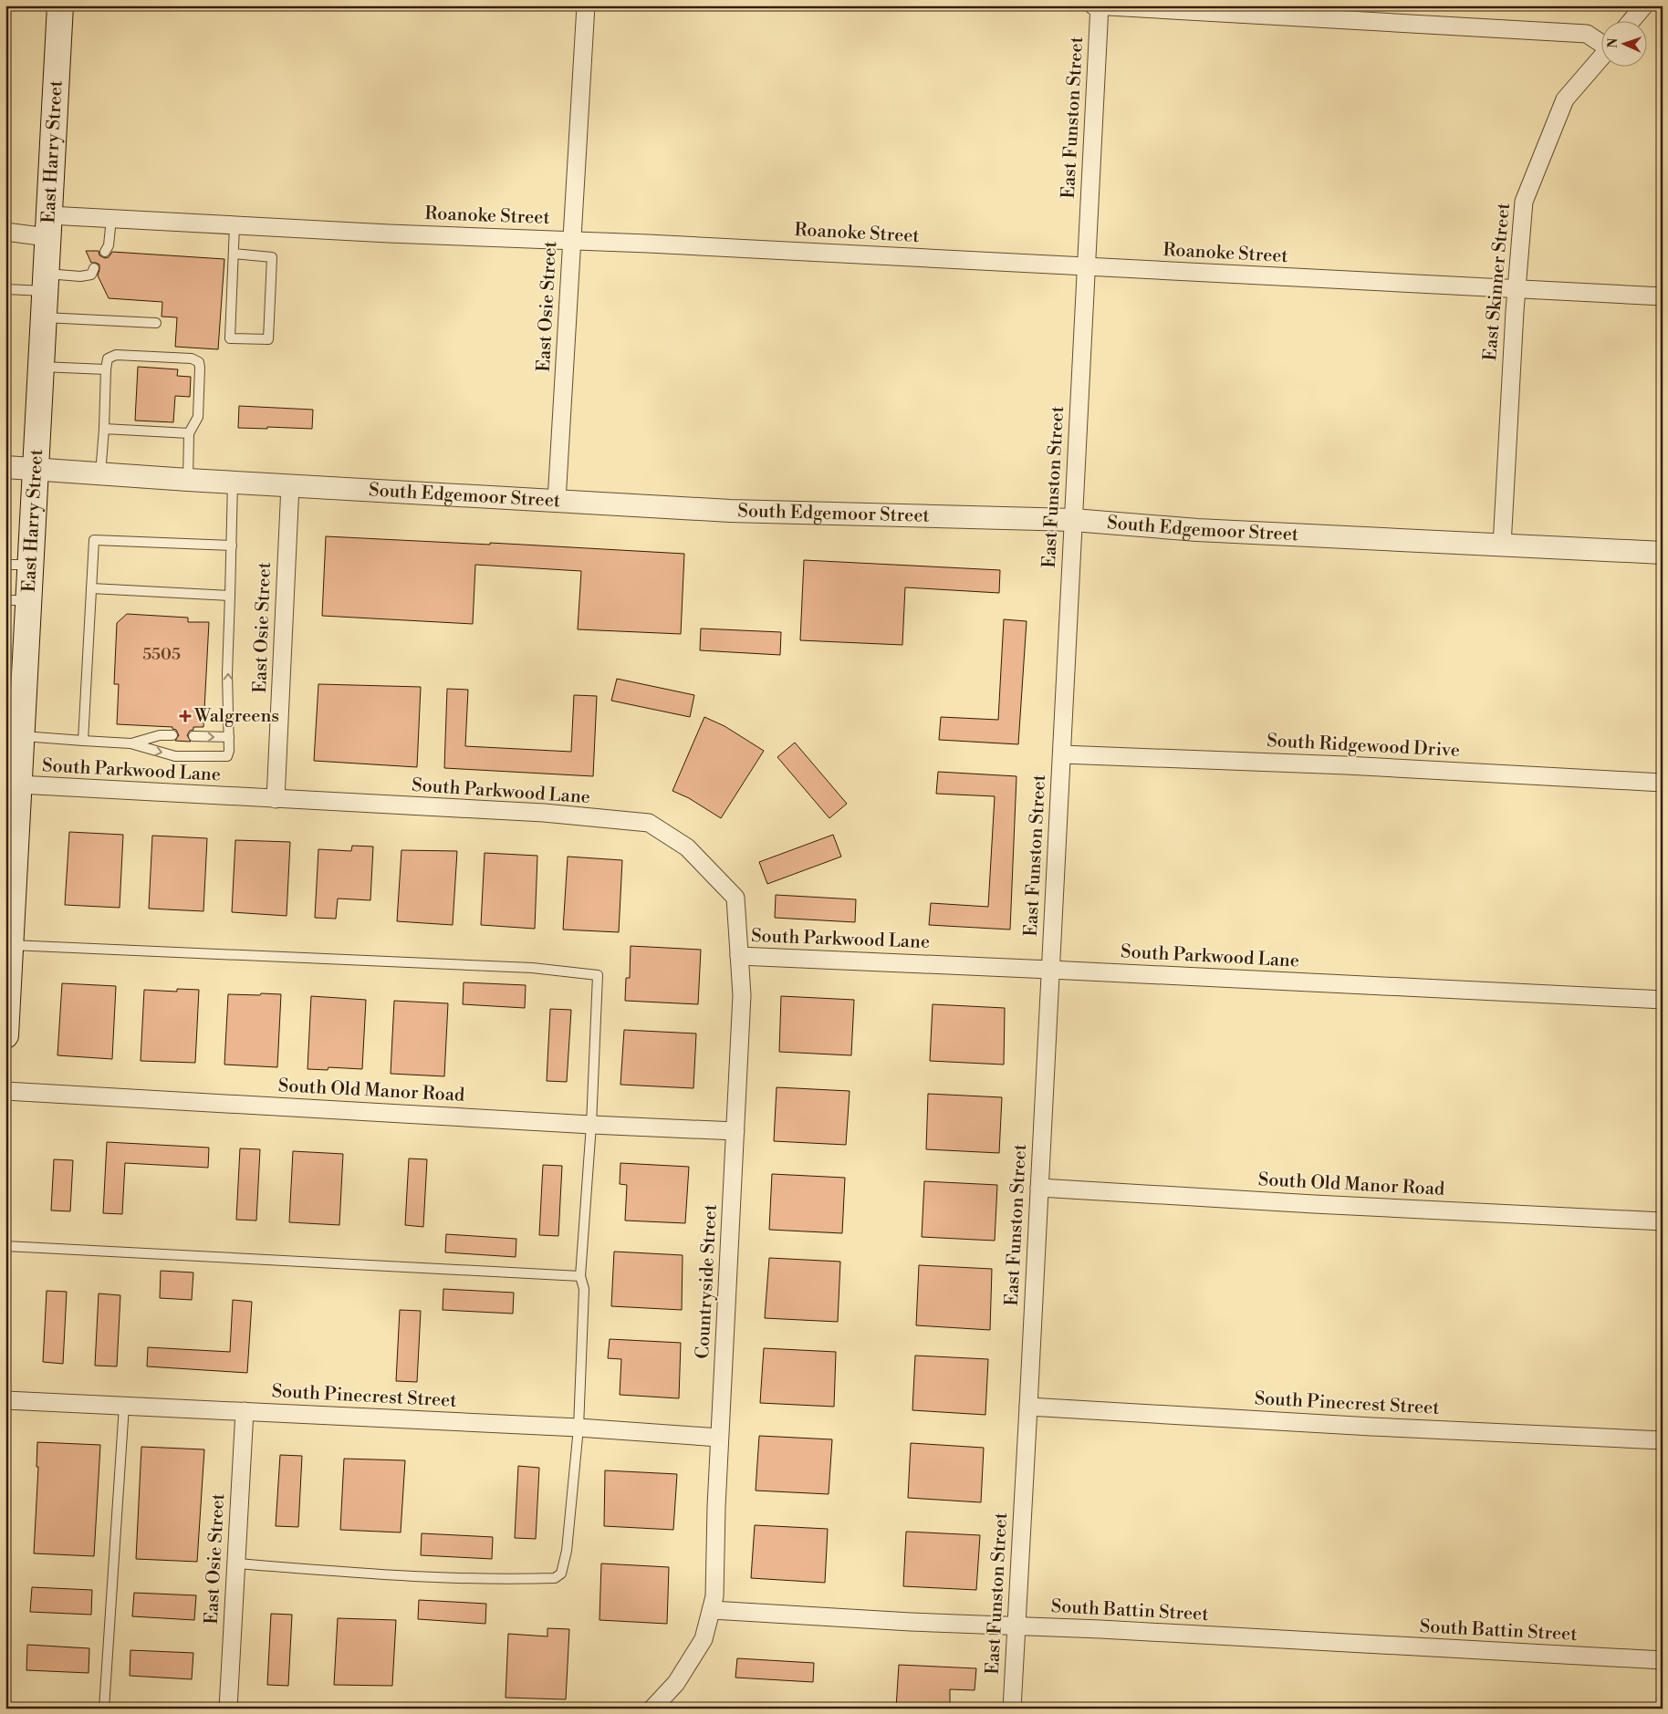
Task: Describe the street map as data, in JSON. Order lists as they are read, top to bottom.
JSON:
{
  "streets": {
    "main road": ["East Harry Street"],
    "street": [
      "East Funston Street",
      "Roanoke Street",
      "East Skinner Street",
      "East Osie Street",
      "South Edgemoor Street",
      "South Ridgewood Drive",
      "South Parkwood Lane",
      "South Old Manor Road",
      "Countryside Street",
      "South Pinecrest Street",
      "South Battin Street"
    ]
  },
  "crossings": [
    ["East Funston Street", "Roanoke Street"],
    ["East Funston Street", "South Edgemoor Street"],
    ["East Funston Street", "South Ridgewood Drive"],
    ["East Funston Street", "South Parkwood Lane"],
    ["East Funston Street", "South Old Manor Road"],
    ["East Funston Street", "South Pinecrest Street"],
    ["East Funston Street", "South Battin Street"],
    ["East Harry Street", "Roanoke Street"],
    ["East Harry Street", "South Edgemoor Street"],
    ["East Harry Street", "South Parkwood Lane"],
    ["Roanoke Street", "East Skinner Street"],
    ["Roanoke Street", "East Osie Street"],
    ["East Skinner Street", "South Edgemoor Street"],
    ["East Osie Street", "South Edgemoor Street"],
    ["East Osie Street", "South Parkwood Lane"],
    ["East Osie Street", "South Pinecrest Street"],
    ["South Parkwood Lane", "Countryside Street"],
    ["South Old Manor Road", "Countryside Street"],
    ["Countryside Street", "South Pinecrest Street"],
    ["Countryside Street", "South Battin Street"]
  ],
  "places": {
    "health": ["Walgreens"]
  },
  "house_numbers": ["5505"],
  "north": "left"
}
